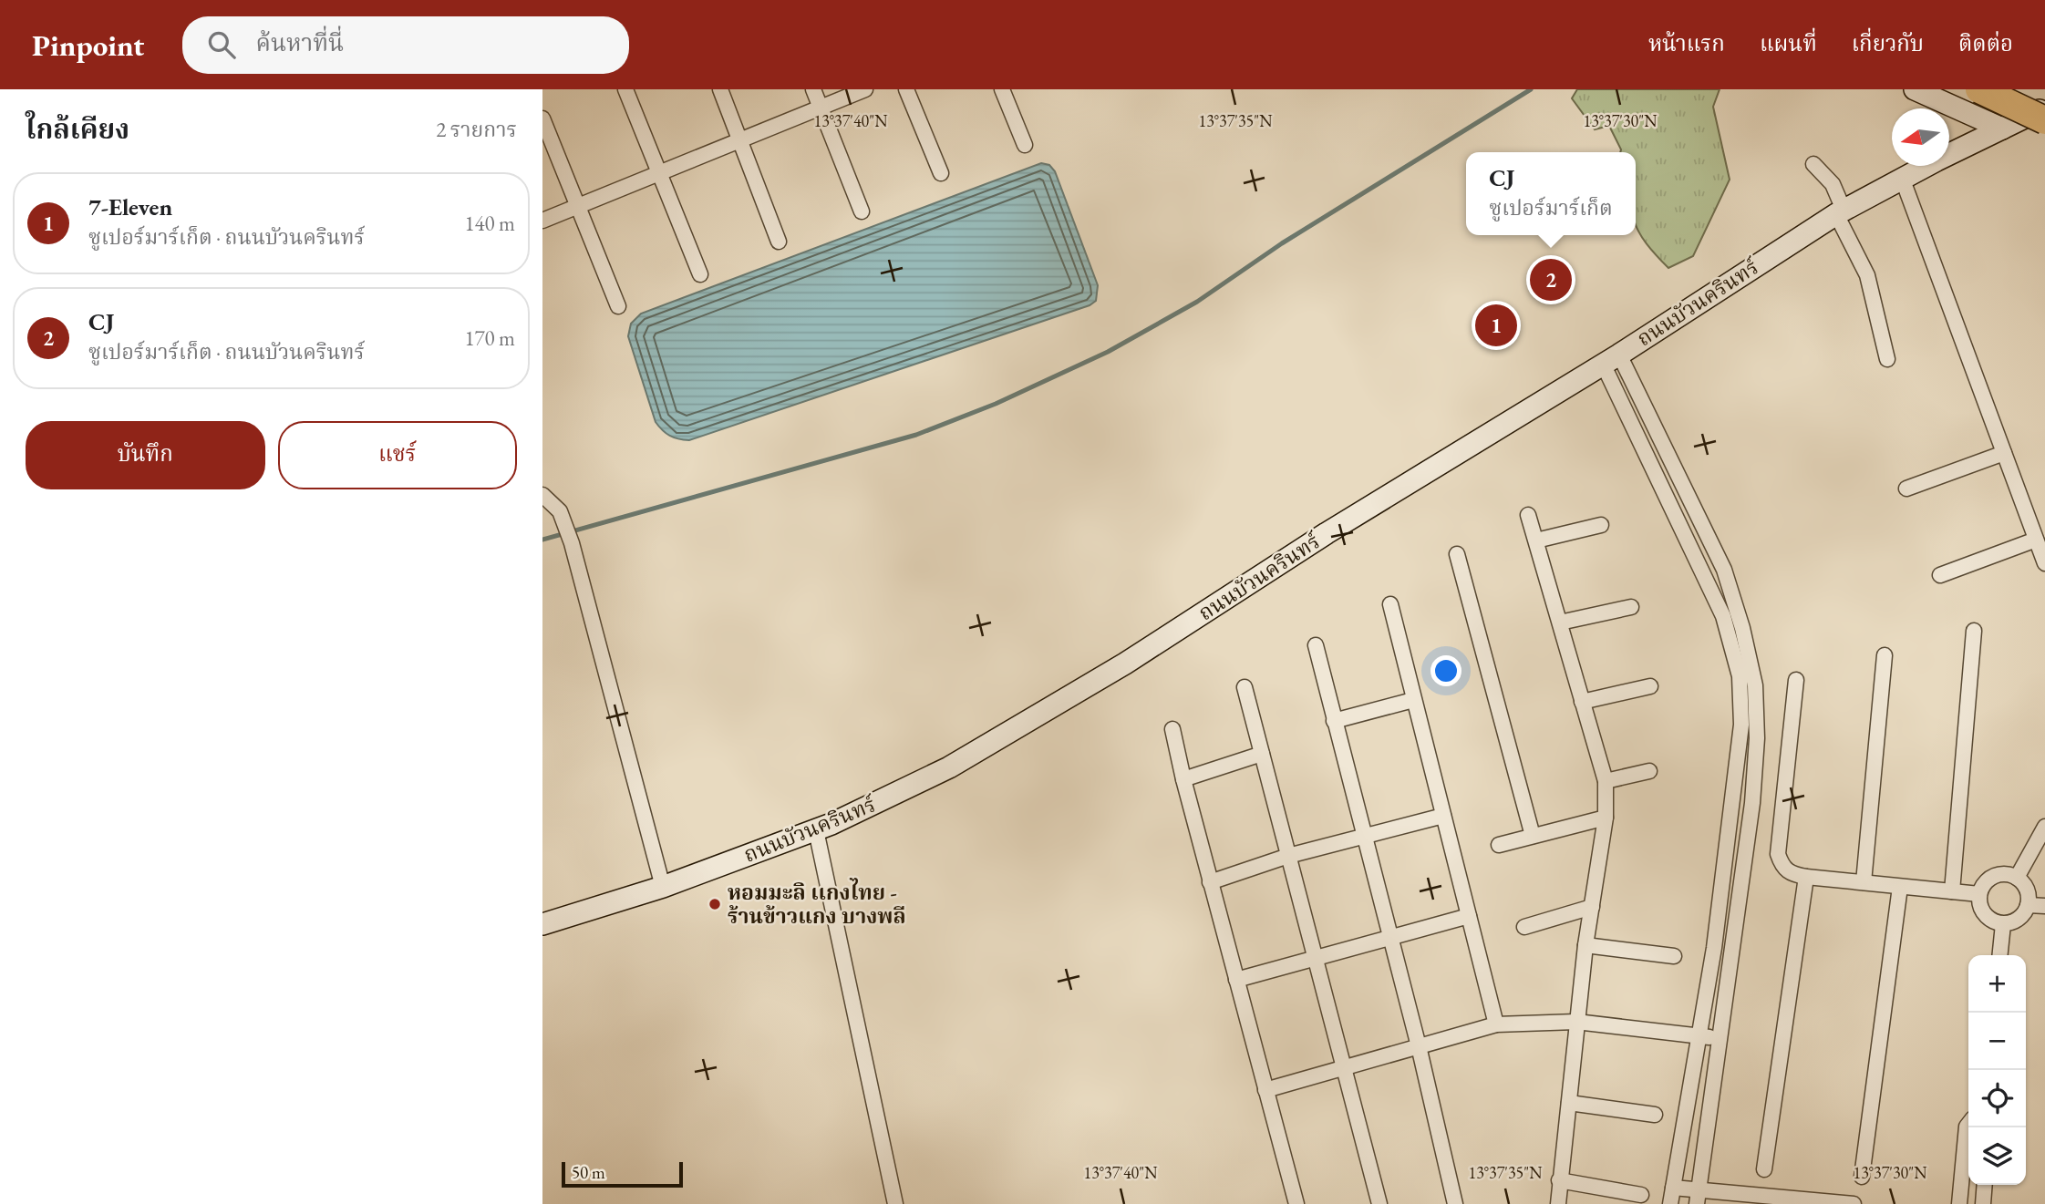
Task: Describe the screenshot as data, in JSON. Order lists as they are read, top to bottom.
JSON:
{
  "streets": {
    "street": ["ถนนบัวนครินทร์"]
  },
  "places": ["หอมมะลิ เเกงไทย - ร้านข้าวแกง บางพลี"],
  "scale_bar": "50 m",
  "north": "left",
  "page": {
    "header": "Pinpoint",
    "search": "ค้นหาที่นี่",
    "nav": [
      "หน้าแรก",
      "แผนที่",
      "เกี่ยวกับ",
      "ติดต่อ"
    ],
    "heading": ["ใกล้เคียง", "2 รายการ"],
    "popup": ["CJ", "ซูเปอร์มาร์เก็ต"],
    "list": [
      {
        "mark": "1",
        "name": "7-Eleven",
        "note": "ซูเปอร์มาร์เก็ต · ถนนบัวนครินทร์",
        "value": "140 m"
      },
      {
        "mark": "2",
        "name": "CJ",
        "note": "ซูเปอร์มาร์เก็ต · ถนนบัวนครินทร์",
        "value": "170 m"
      }
    ],
    "pins": ["2", "1"],
    "buttons": ["บันทึก", "แชร์"],
    "map_buttons": ["+", "−"],
    "scale": "50 m"
  },
  "coordinates": ["13°37'40\"N", "13°37'35\"N", "13°37'30\"N"]
}
